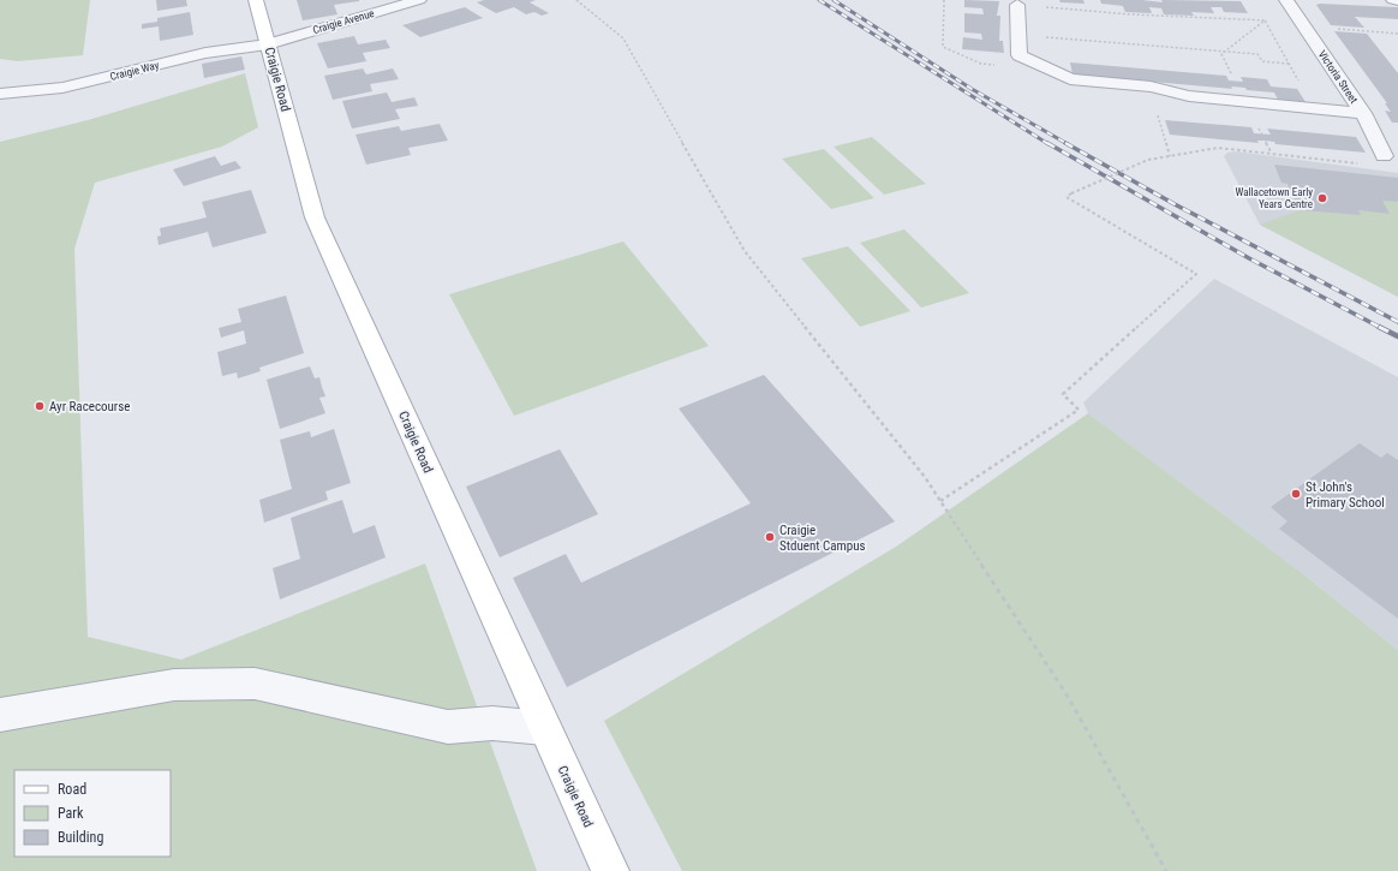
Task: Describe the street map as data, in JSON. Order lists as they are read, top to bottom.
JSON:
{
  "streets": {
    "main road": ["Craigie Road"],
    "street": ["Craigie Avenue", "Craigie Way", "Victoria Street"]
  },
  "crossings": [
    ["Craigie Avenue", "Craigie Way"],
    ["Craigie Avenue", "Craigie Road"],
    ["Craigie Way", "Craigie Road"]
  ],
  "places": [
    "Wallacetown Early Years Centre",
    "Ayr Racecourse",
    "St John's Primary School",
    "Craigie Stduent Campus"
  ],
  "legend": ["Road", "Park", "Building"]
}
